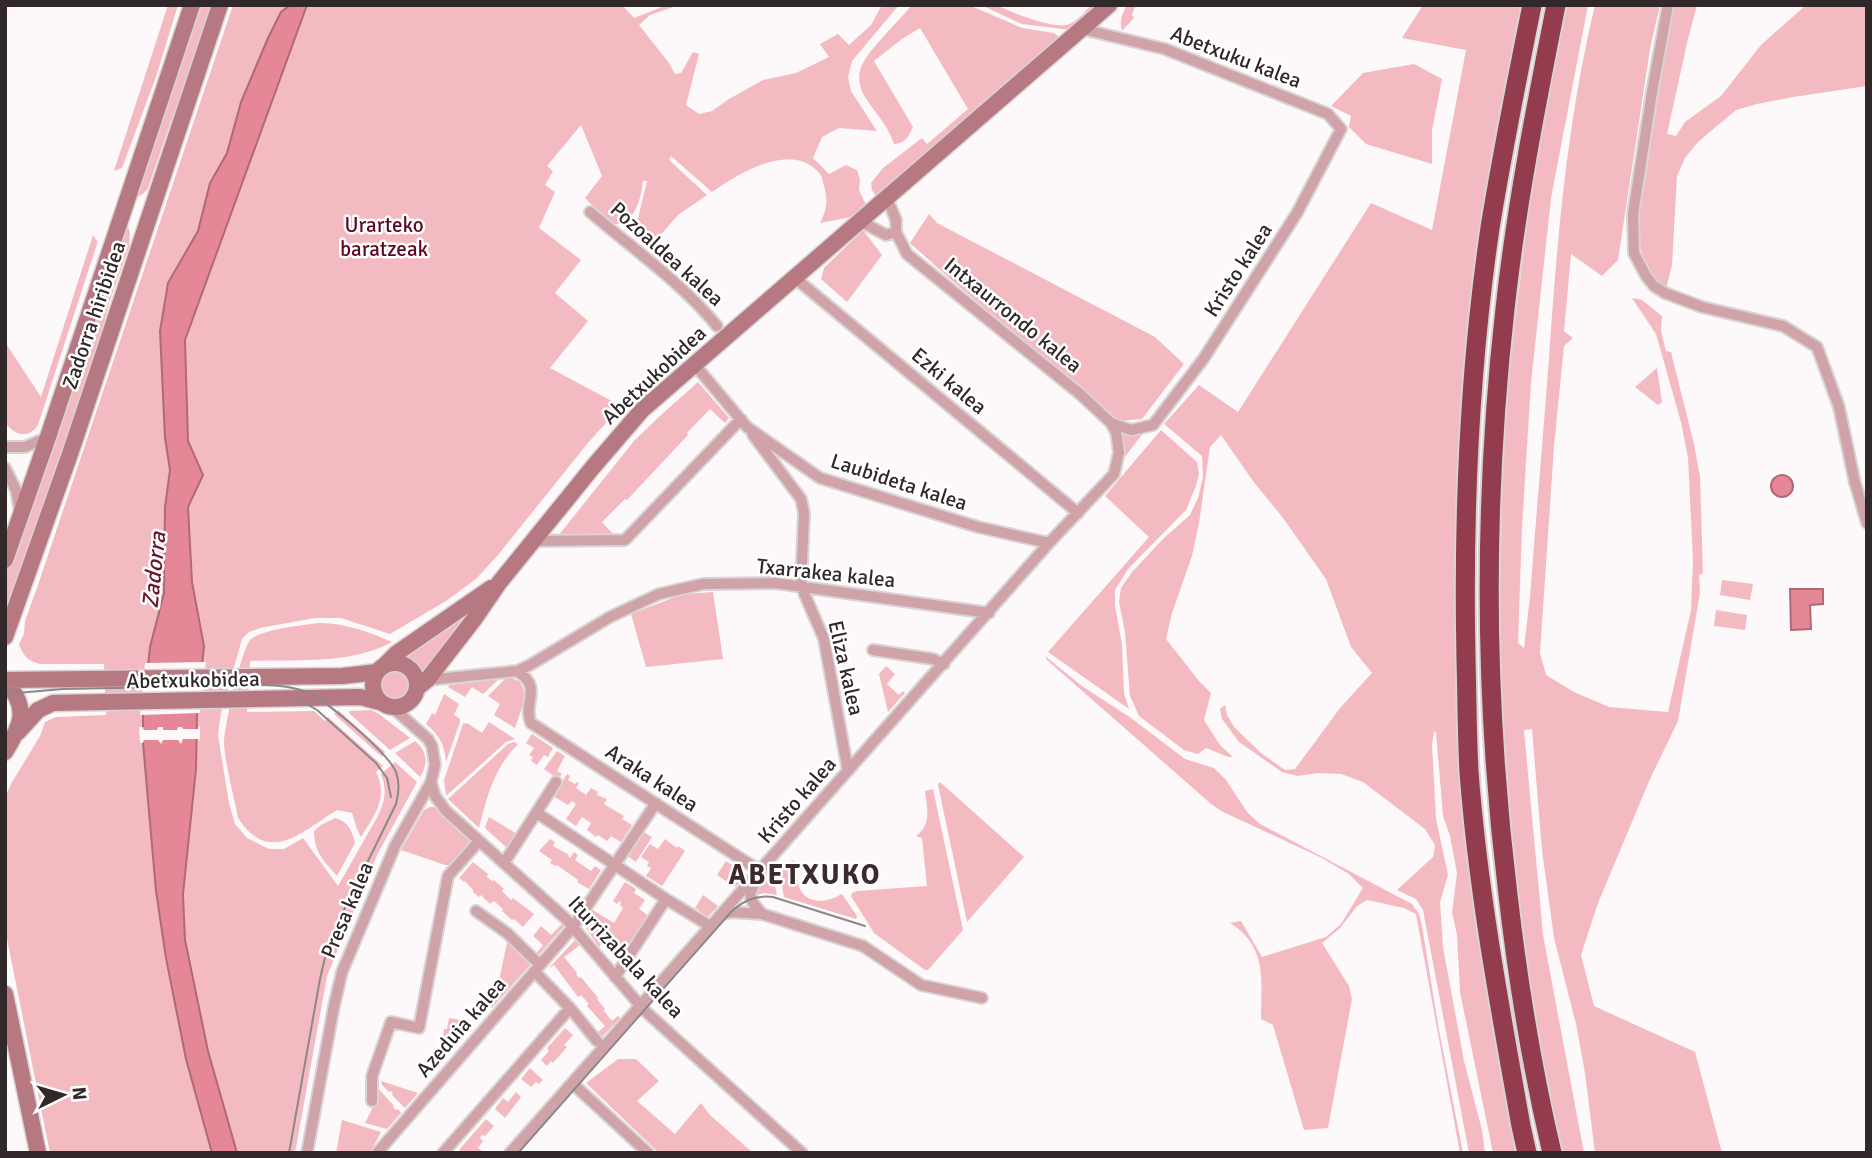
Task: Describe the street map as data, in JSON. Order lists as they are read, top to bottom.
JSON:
{
  "streets": {
    "street": [
      "Abetxuku kalea",
      "Pozoaldea kalea",
      "Kristo kalea",
      "Zadorra hiribidea",
      "Intxaurrondo kalea",
      "Abetxukobidea",
      "Ezki kalea",
      "Laubideta kalea",
      "Txarrakea kalea",
      "Eliza kalea",
      "Araka kalea",
      "Presa kalea",
      "Iturrizabala kalea",
      "Azeduia kalea"
    ]
  },
  "crossings": [
    ["Abetxuku kalea", "Kristo kalea"],
    ["Abetxuku kalea", "Abetxukobidea"],
    ["Kristo kalea", "Intxaurrondo kalea"],
    ["Kristo kalea", "Ezki kalea"],
    ["Kristo kalea", "Laubideta kalea"],
    ["Kristo kalea", "Txarrakea kalea"],
    ["Kristo kalea", "Eliza kalea"],
    ["Kristo kalea", "Araka kalea"],
    ["Kristo kalea", "Iturrizabala kalea"],
    ["Intxaurrondo kalea", "Abetxukobidea"],
    ["Abetxukobidea", "Ezki kalea"],
    ["Abetxukobidea", "Laubideta kalea"],
    ["Abetxukobidea", "Txarrakea kalea"],
    ["Abetxukobidea", "Presa kalea"],
    ["Laubideta kalea", "Eliza kalea"],
    ["Txarrakea kalea", "Eliza kalea"],
    ["Txarrakea kalea", "Araka kalea"],
    ["Txarrakea kalea", "Presa kalea"],
    ["Araka kalea", "Azeduia kalea"],
    ["Presa kalea", "Iturrizabala kalea"],
    ["Iturrizabala kalea", "Azeduia kalea"]
  ],
  "districts": ["ABETXUKO"],
  "water": ["Zadorra"],
  "parks": ["Urarteko baratzeak"],
  "north": "right"
}
